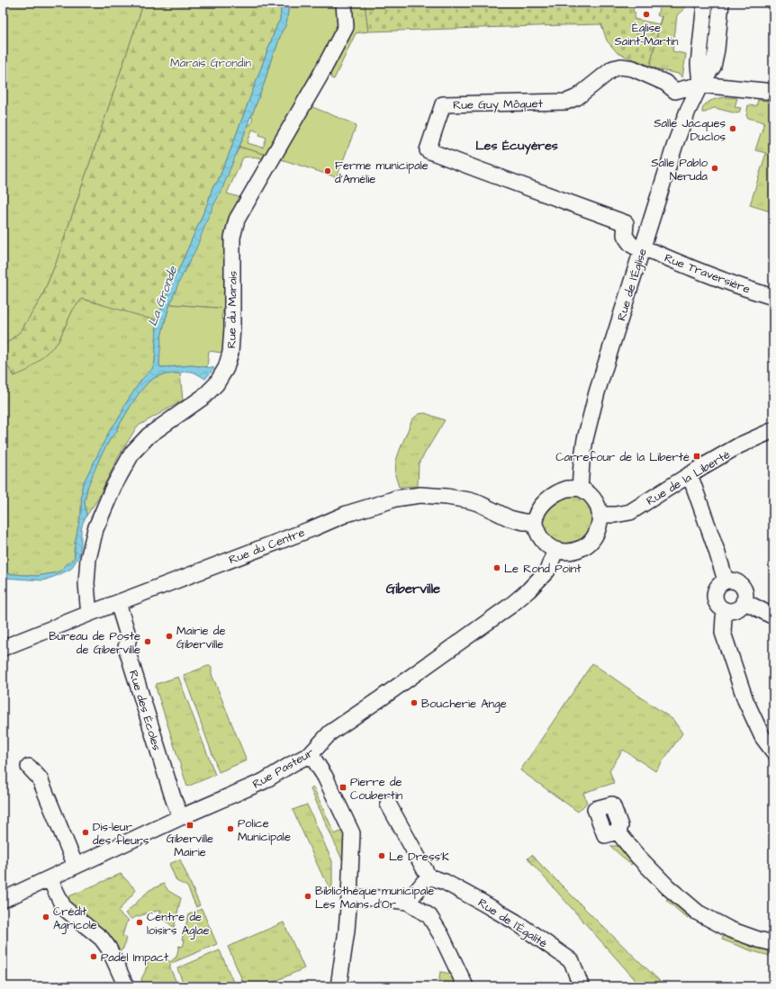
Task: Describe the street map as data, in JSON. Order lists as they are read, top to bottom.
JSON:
{
  "streets": {
    "street": [
      "Rue Guy Môquet",
      "Rue Traversière",
      "Rue de l'Église",
      "Rue du Marais",
      "Rue de la Liberté",
      "Rue du Centre",
      "Rue des Écoles",
      "Rue Pasteur",
      "Rue de l'Égalité"
    ]
  },
  "crossings": [
    ["Rue Guy Môquet", "Rue Traversière"],
    ["Rue Guy Môquet", "Rue de l'Église"],
    ["Rue Traversière", "Rue de l'Église"],
    ["Rue de l'Église", "Rue de la Liberté"],
    ["Rue de l'Église", "Rue du Centre"],
    ["Rue de l'Église", "Rue Pasteur"],
    ["Rue du Marais", "Rue du Centre"],
    ["Rue de la Liberté", "Rue du Centre"],
    ["Rue de la Liberté", "Rue Pasteur"],
    ["Rue du Centre", "Rue des Écoles"],
    ["Rue du Centre", "Rue Pasteur"],
    ["Rue des Écoles", "Rue Pasteur"]
  ],
  "districts": ["Les Écuyères", "Giberville"],
  "water": ["La Gronde"],
  "parks": ["Marais Grondin"],
  "places": {
    "other": [
      "Église Saint-Martin",
      "Salle Jacques Duclos",
      "Salle Pablo Neruda",
      "Ferme municipale d'Amélie",
      "Le Rond Point",
      "Mairie de Giberville",
      "Bureau de Poste de Giberville",
      "Boucherie Ange",
      "Police Municipale",
      "Dis-leur des fleurs",
      "Le Dress’K",
      "Bibliothèque municipale Les Mains d'Or",
      "Crédit Agricole",
      "Centre de loisirs Aglae",
      "Padel Impact"
    ],
    "transit": ["Carrefour de la Liberté", "Pierre de Coubertin", "Giberville Mairie"]
  }
}
